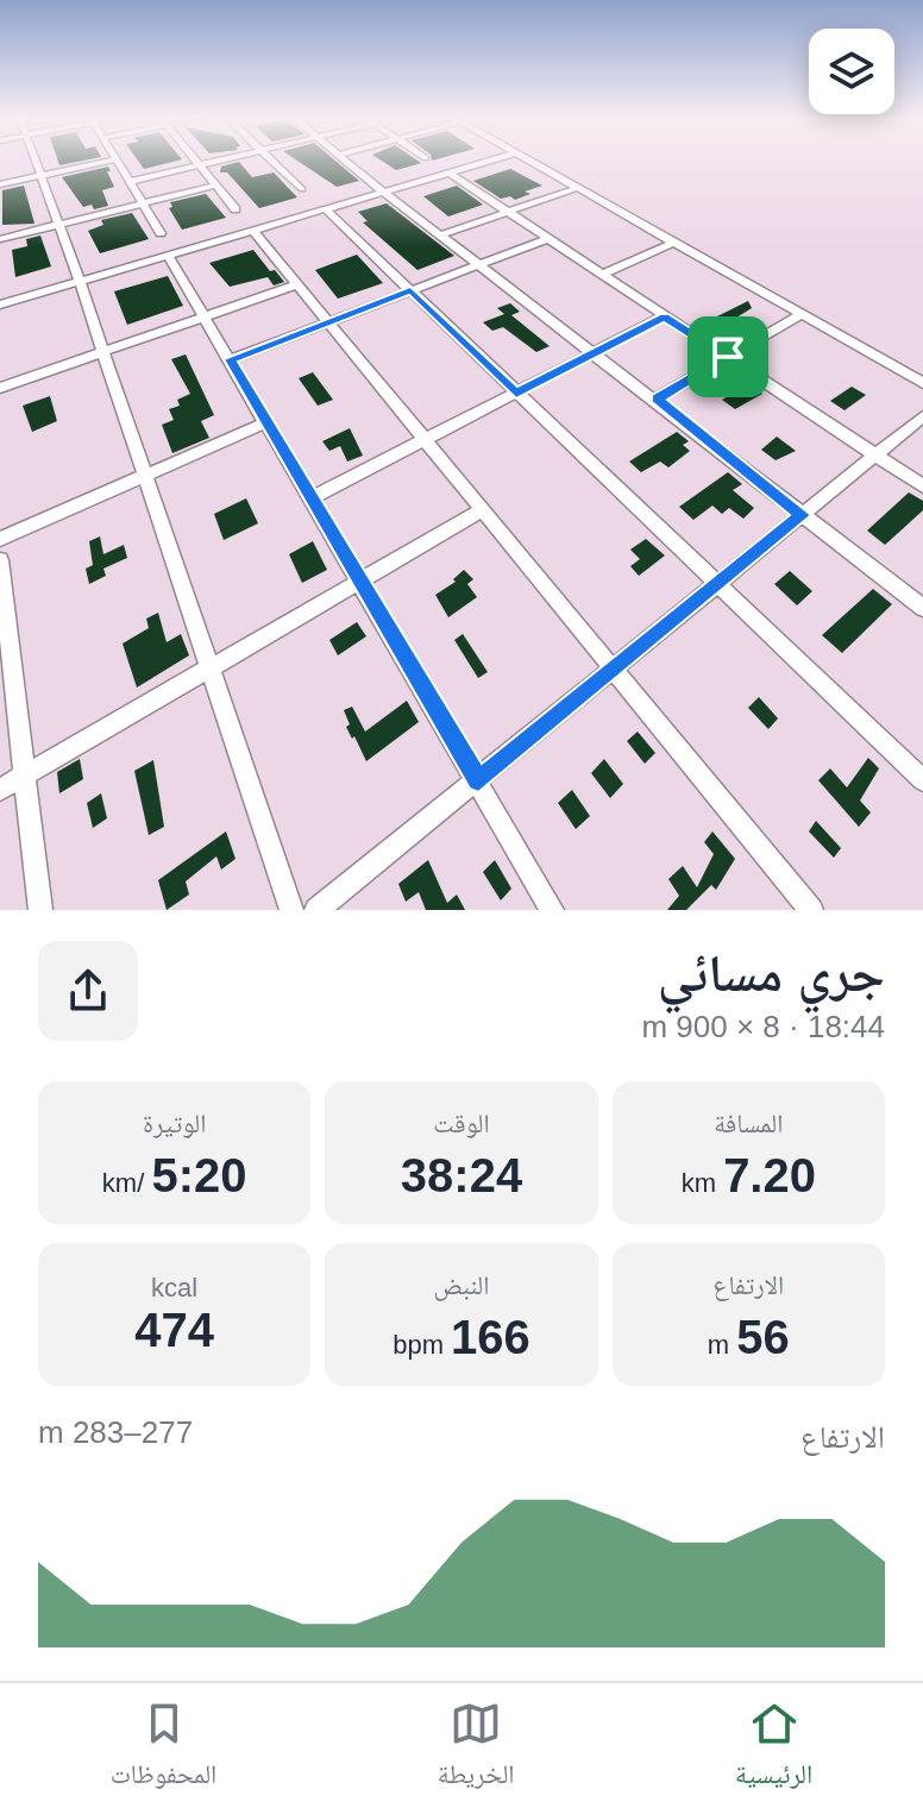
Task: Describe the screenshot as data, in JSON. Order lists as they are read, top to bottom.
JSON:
{
  "page": {
    "heading": ["جري مسائي", "18:44 · 8 × 900 m"],
    "stats": [
      ["المسافة", "7.20 km"],
      ["الوقت", "38:24"],
      ["الوتيرة", "5:20 /km"],
      ["الارتفاع", "56 m"],
      ["النبض", "166 bpm"],
      ["kcal", "474"]
    ],
    "chart": ["الارتفاع", "277–283 m"],
    "tabs": ["الرئيسية", "الخريطة", "المحفوظات"]
  }
}
